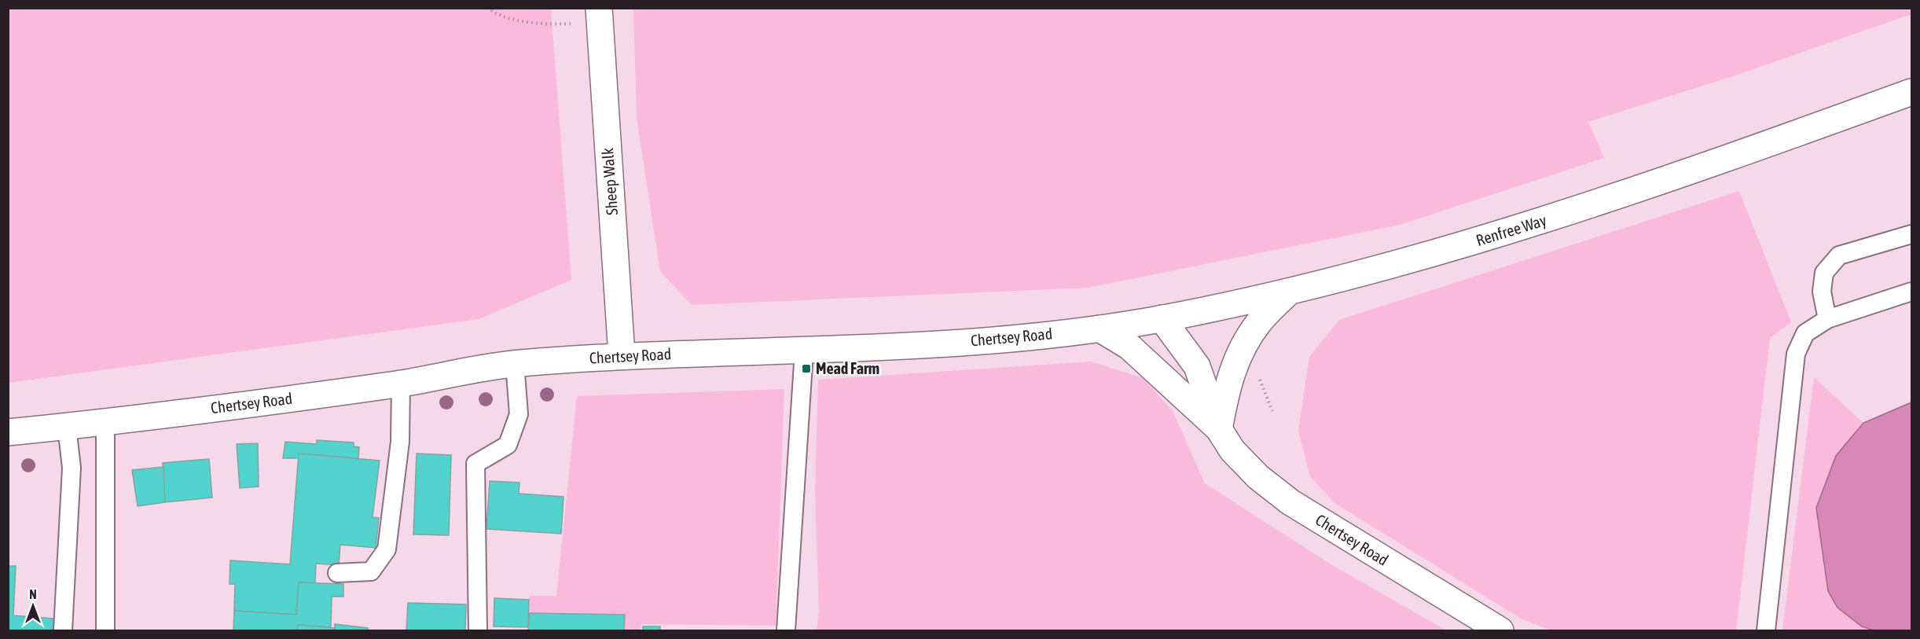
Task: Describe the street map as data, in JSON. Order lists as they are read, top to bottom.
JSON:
{
  "streets": {
    "main road": ["Sheep Walk", "Renfree Way", "Chertsey Road"]
  },
  "crossings": [
    ["Sheep Walk", "Chertsey Road"],
    ["Renfree Way", "Chertsey Road"]
  ],
  "places": {
    "transit": ["Mead Farm"]
  },
  "north": "top"
}
